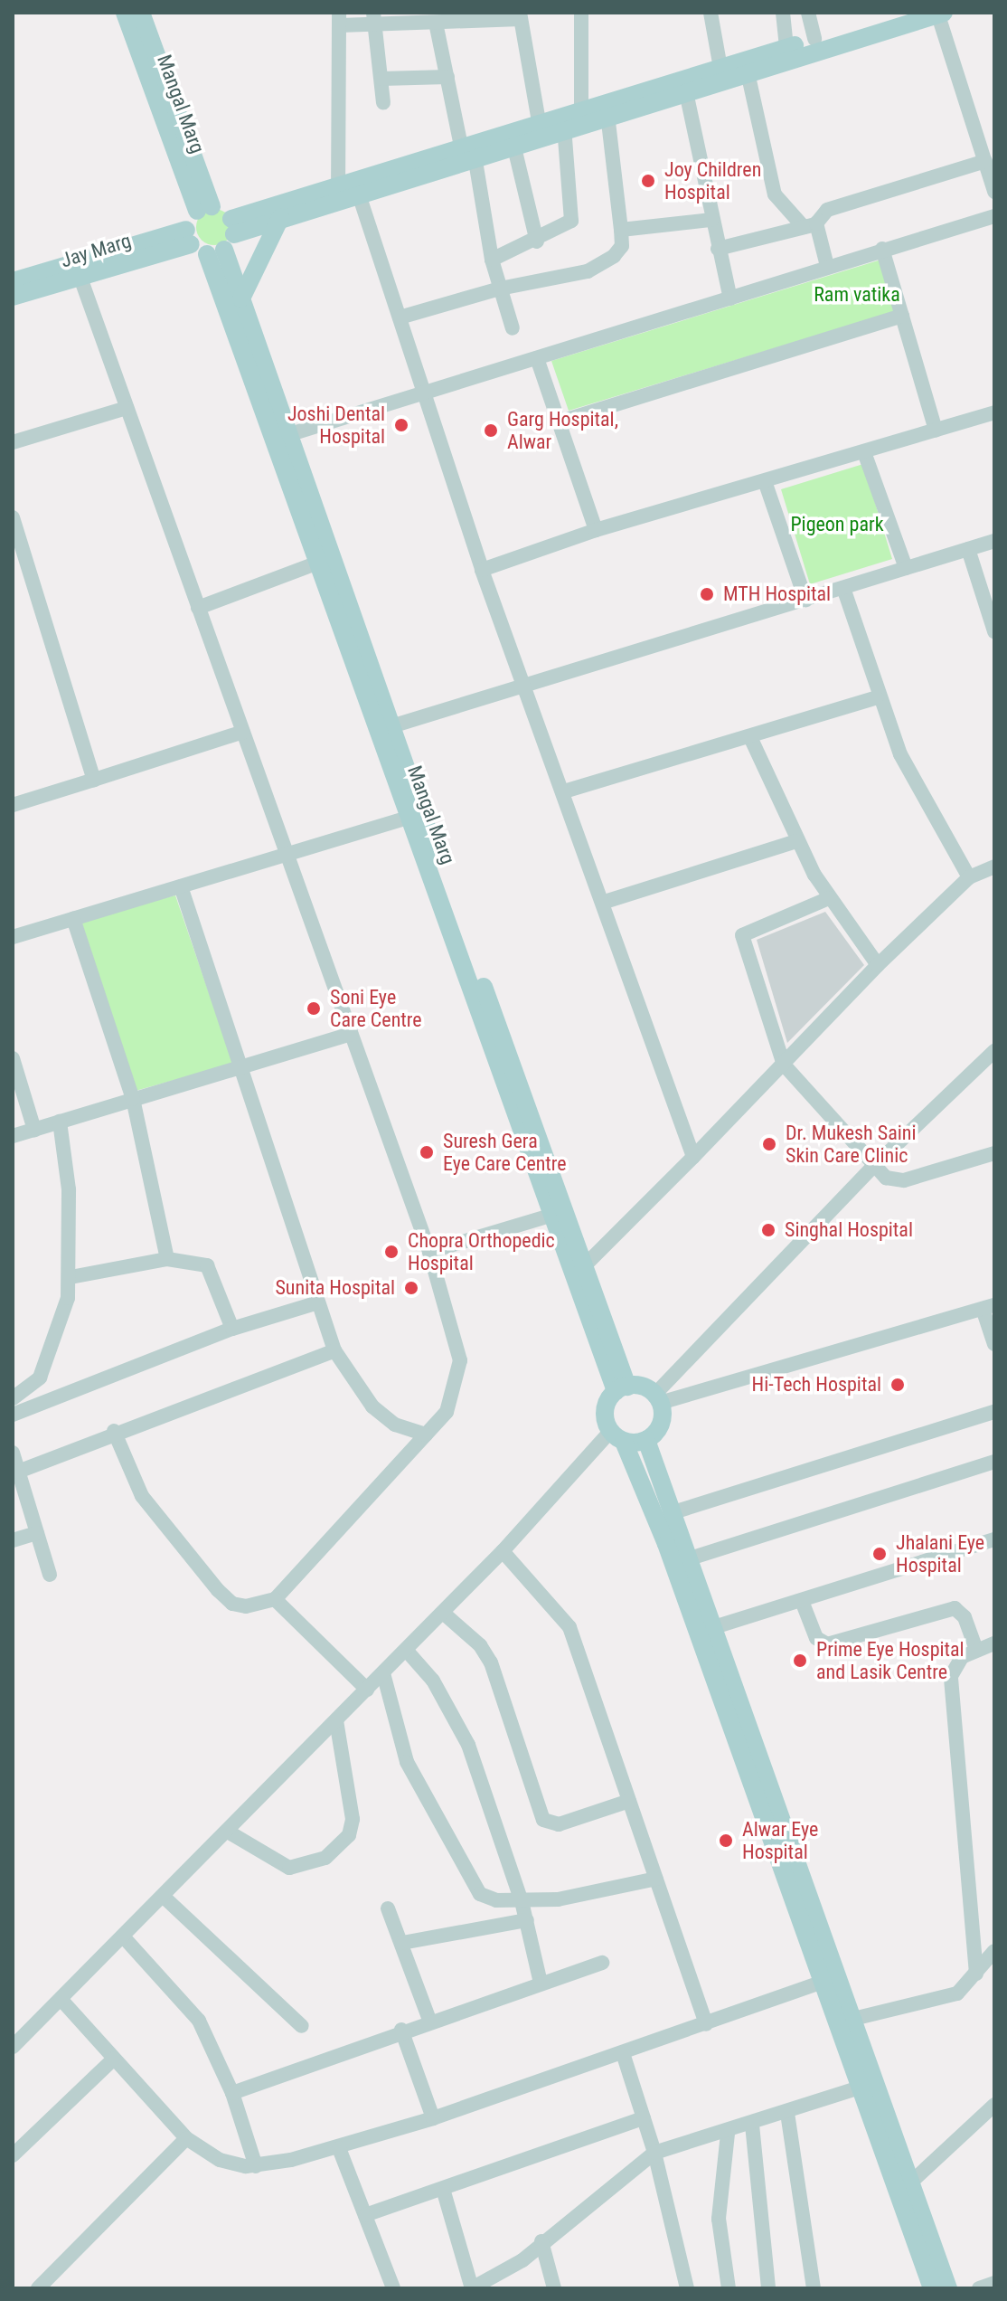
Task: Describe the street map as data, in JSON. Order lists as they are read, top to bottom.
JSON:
{
  "streets": {
    "main road": ["Mangal Marg", "Jay Marg"]
  },
  "parks": ["Ram vatika", "Pigeon park"],
  "places": [
    "Joy Children Hospital",
    "Joshi Dental Hospital",
    "Garg Hospital, Alwar",
    "MTH Hospital",
    "Soni Eye Care Centre",
    "Dr. Mukesh Saini Skin Care Clinic",
    "Suresh Gera Eye Care Centre",
    "Singhal Hospital",
    "Chopra Orthopedic Hospital",
    "Sunita Hospital",
    "Hi-Tech Hospital",
    "Jhalani Eye Hospital",
    "Prime Eye Hospital and Lasik Centre",
    "Alwar Eye Hospital"
  ]
}
